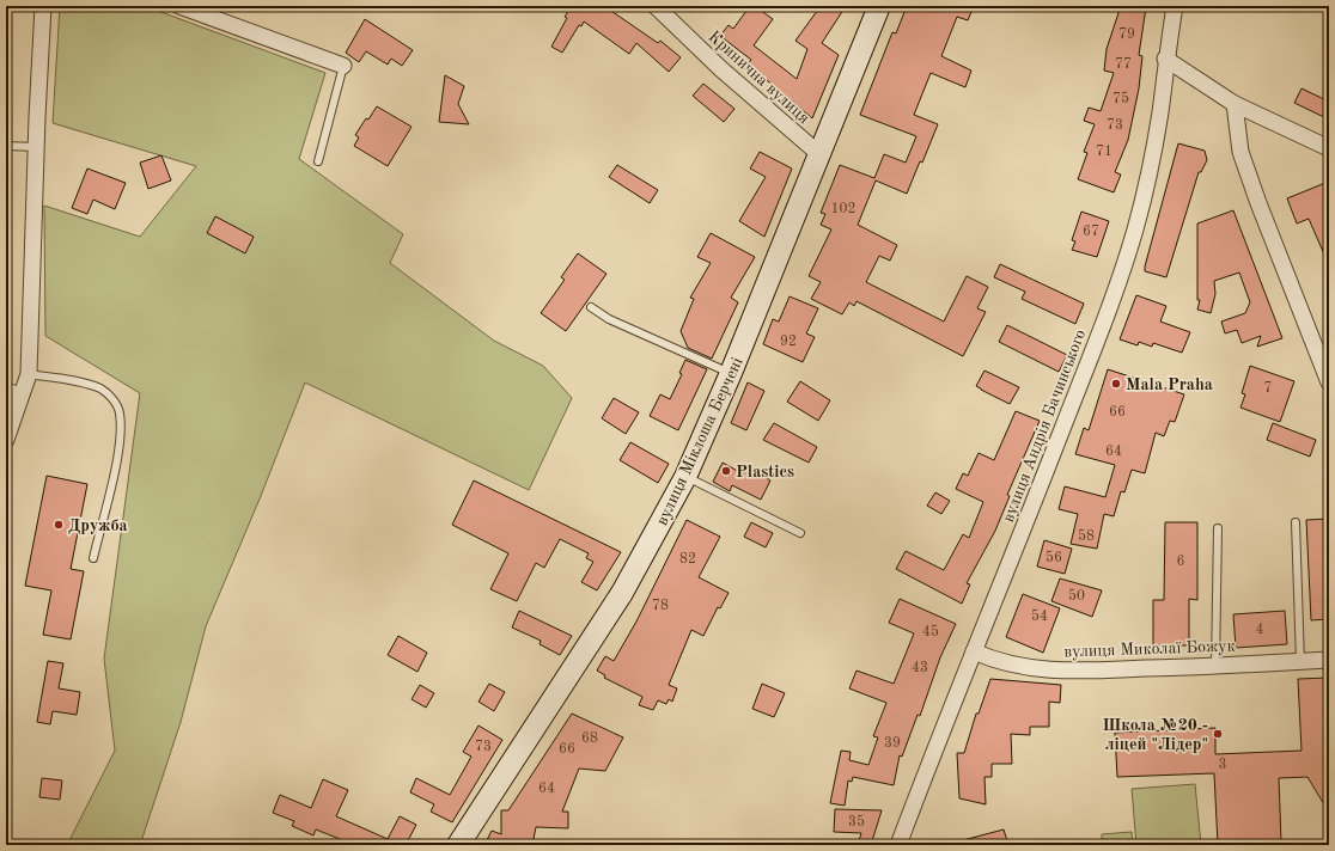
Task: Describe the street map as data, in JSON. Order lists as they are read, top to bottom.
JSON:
{
  "streets": {
    "street": [
      "Кринична вулиця",
      "вулиця Андрія Бачинського",
      "вулиця Міклоша Берчені",
      "вулиця Миколаї Божук"
    ]
  },
  "crossings": [
    ["Кринична вулиця", "вулиця Міклоша Берчені"],
    ["вулиця Андрія Бачинського", "вулиця Миколаї Божук"]
  ],
  "places": [
    "Mala Praha",
    "Plastics",
    "Дружба",
    "Школа №20 - ліцей \"Лідер\""
  ],
  "house_numbers": [
    "79",
    "77",
    "75",
    "73",
    "71",
    "102",
    "67",
    "92",
    "7",
    "66",
    "64",
    "58",
    "56",
    "82",
    "6",
    "50",
    "78",
    "54",
    "4",
    "45",
    "43",
    "68",
    "39",
    "73",
    "66",
    "3",
    "64",
    "35"
  ]
}
